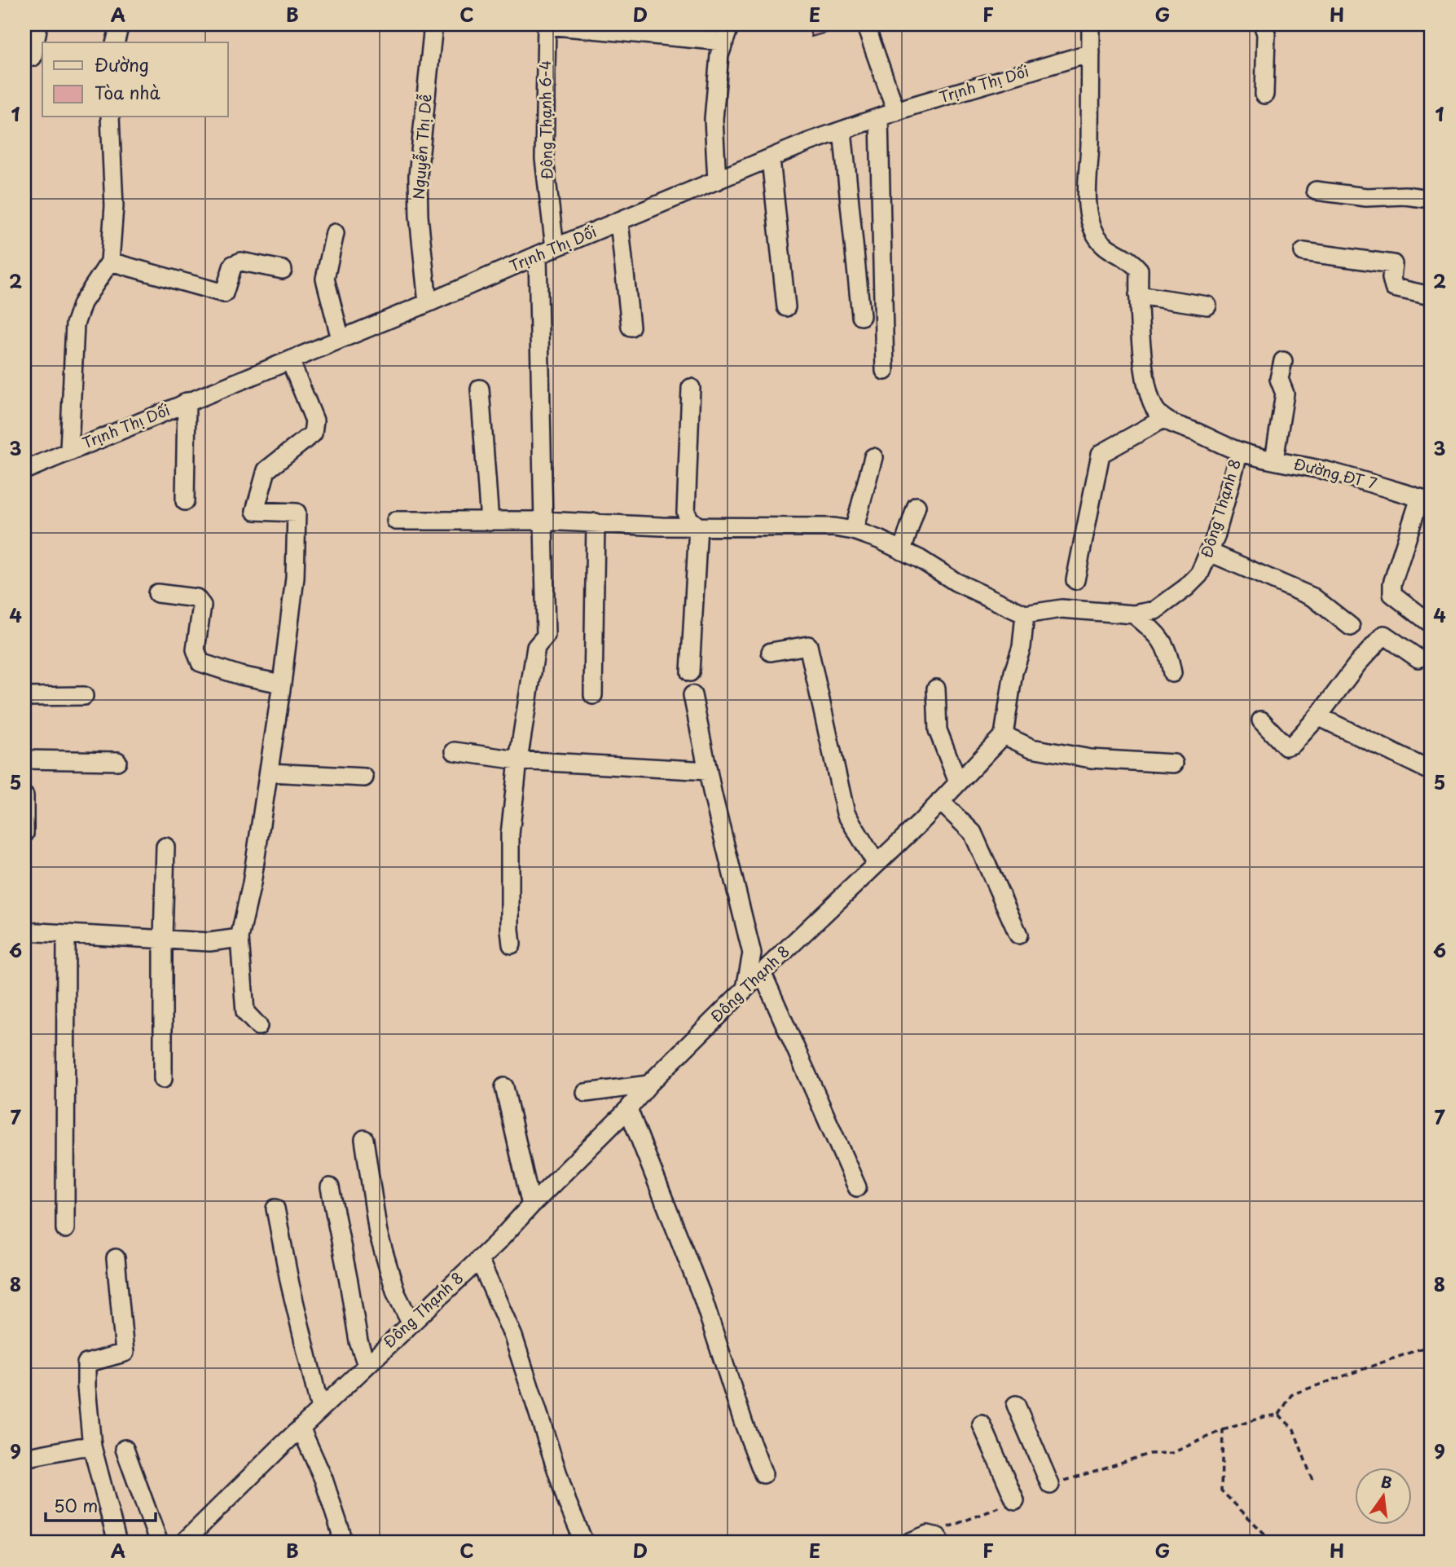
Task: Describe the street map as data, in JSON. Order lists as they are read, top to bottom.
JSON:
{
  "streets": {
    "street": [
      "Trịnh Thị Dối",
      "Đông Thạnh 6-4",
      "Nguyễn Thị Dễ",
      "Đường ĐT 7",
      "Đông Thạnh 8"
    ]
  },
  "crossings": [
    ["Trịnh Thị Dối", "Đông Thạnh 6-4"],
    ["Trịnh Thị Dối", "Nguyễn Thị Dễ"],
    ["Đường ĐT 7", "Đông Thạnh 8"]
  ],
  "legend": ["Đường", "Tòa nhà"],
  "scale_bar": "50 m",
  "north": "top",
  "grid": {
    "columns": [
      "A",
      "B",
      "C",
      "D",
      "E",
      "F",
      "G",
      "H"
    ],
    "rows": [
      "1",
      "2",
      "3",
      "4",
      "5",
      "6",
      "7",
      "8",
      "9"
    ]
  }
}
